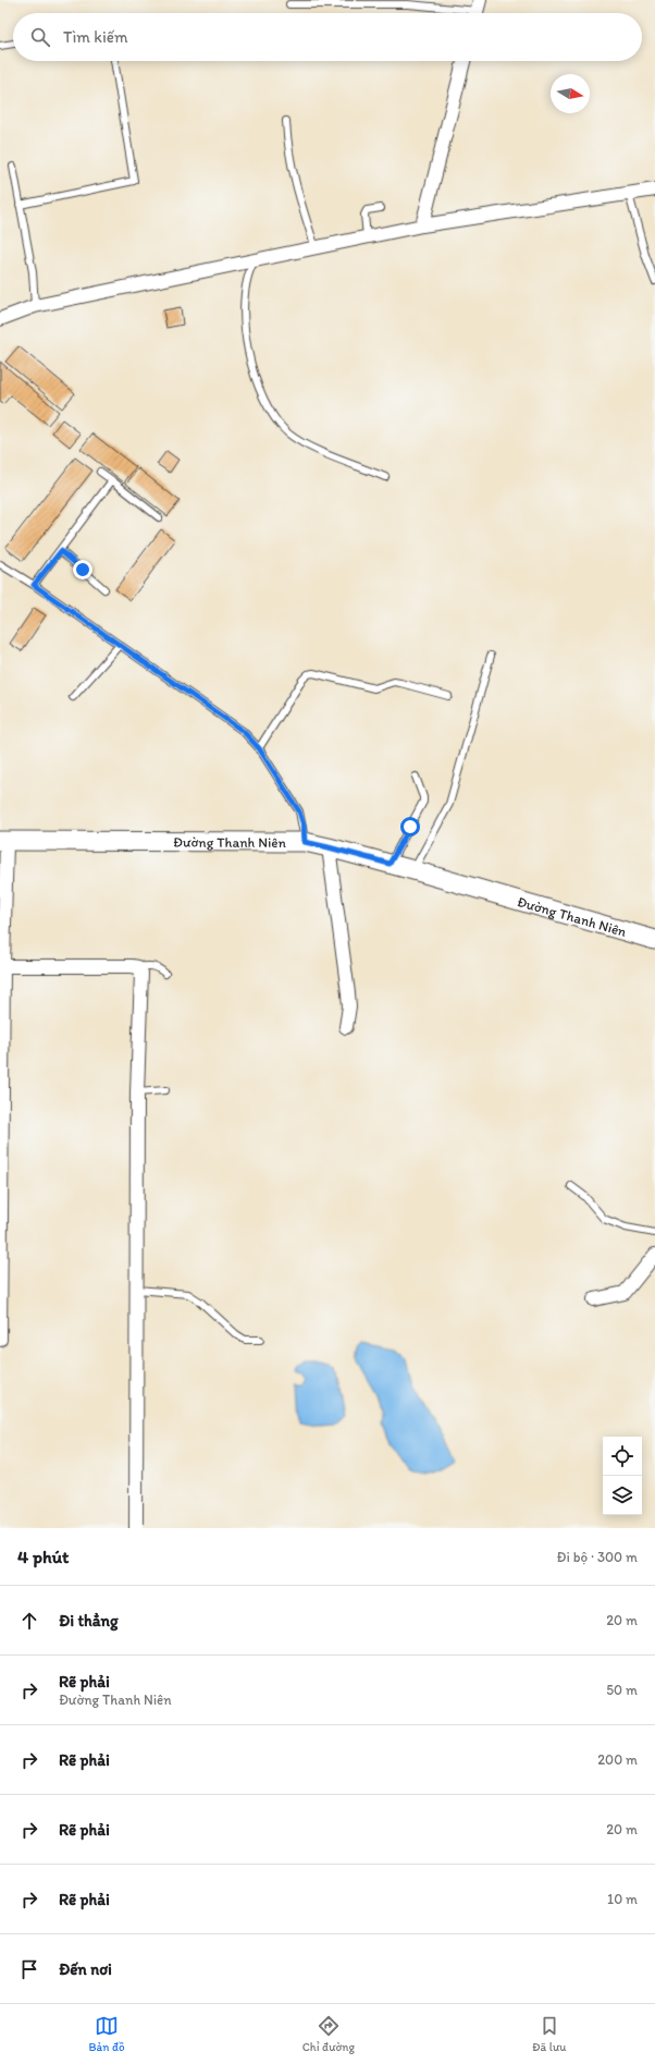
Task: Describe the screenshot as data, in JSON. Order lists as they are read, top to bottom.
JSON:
{
  "streets": {
    "main road": ["Đường Thanh Niên"]
  },
  "north": "right",
  "page": {
    "search": "Tìm kiếm",
    "heading": ["4 phút", "Đi bộ · 300 m"],
    "list": [
      ["Đi thẳng", "20 m"],
      ["Rẽ phải", "Đường Thanh Niên", "50 m"],
      ["Rẽ phải", "200 m"],
      ["Rẽ phải", "20 m"],
      ["Rẽ phải", "10 m"],
      "Đến nơi"
    ],
    "nav": ["Bản đồ", "Chỉ đường", "Đã lưu"]
  }
}
